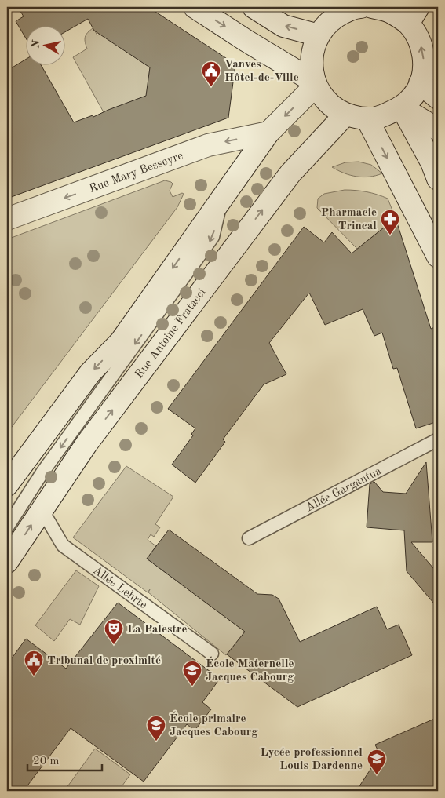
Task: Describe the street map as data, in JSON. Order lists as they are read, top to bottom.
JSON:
{
  "streets": {
    "main road": ["Rue Mary Besseyre", "Rue Antoine Fratacci"],
    "lane": ["Allée Gargantua", "Allée Lehrte"]
  },
  "crossings": [
    ["Rue Mary Besseyre", "Rue Antoine Fratacci"],
    ["Rue Antoine Fratacci", "Allée Lehrte"]
  ],
  "one_way": ["Rue Mary Besseyre"],
  "places": {
    "public building": ["Vanves Hôtel-de-Ville", "Tribunal de proximité"],
    "pharmacy": ["Pharmacie Trincal"],
    "theatre": ["La Palestre"],
    "school or university": ["École Maternelle Jacques Cabourg", "École primaire Jacques Cabourg", "Lycée professionnel Louis Dardenne"]
  },
  "scale_bar": "20 m",
  "north": "left"
}
